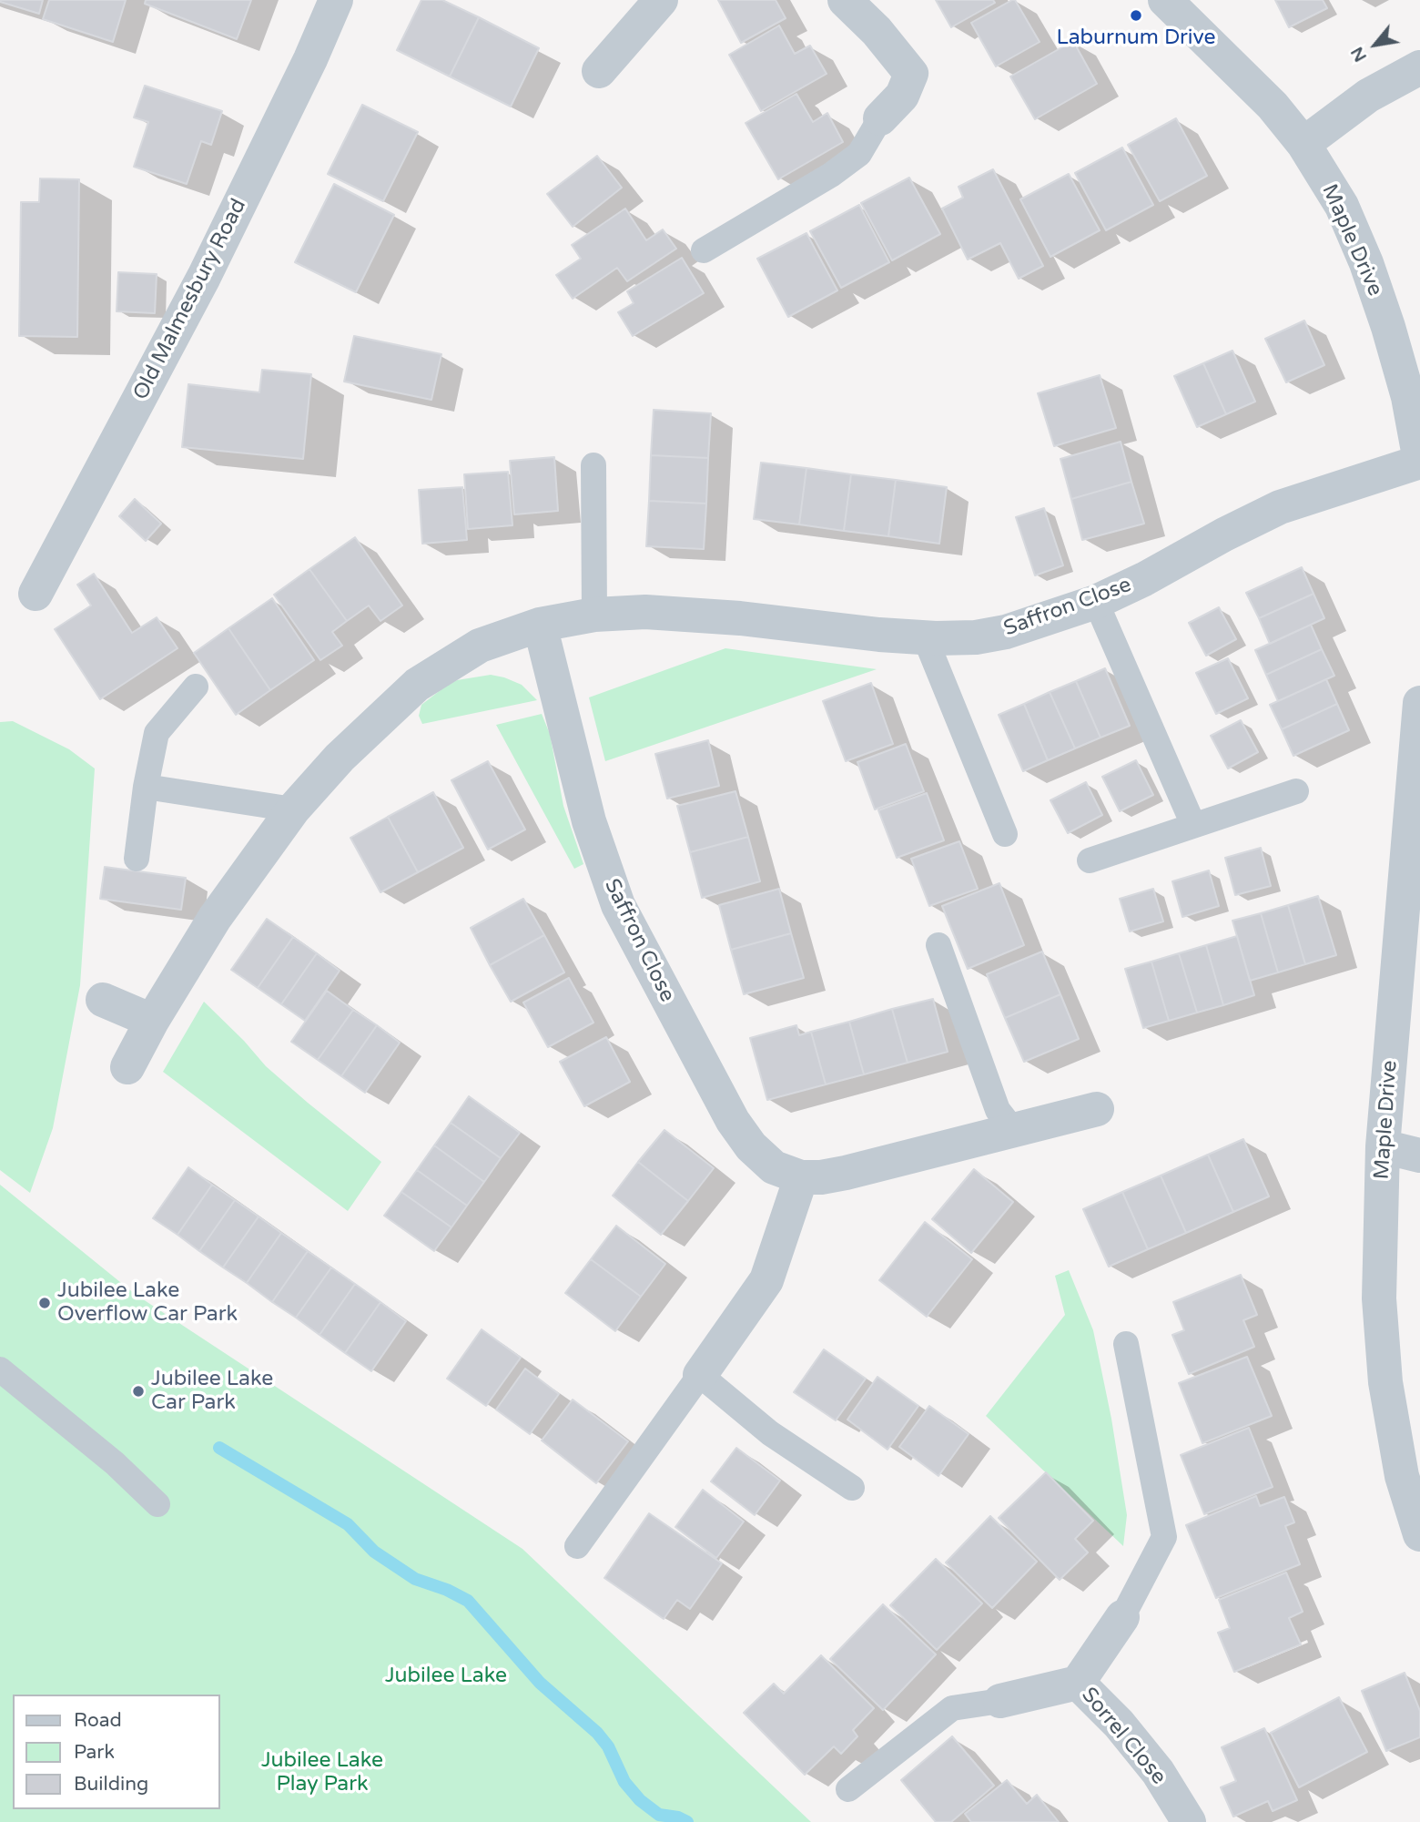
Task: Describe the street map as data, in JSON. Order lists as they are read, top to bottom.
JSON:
{
  "streets": {
    "street": [
      "Maple Drive",
      "Old Malmesbury Road",
      "Saffron Close",
      "Sorrel Close"
    ]
  },
  "crossings": [
    ["Maple Drive", "Saffron Close"]
  ],
  "parks": ["Jubilee Lake", "Jubilee Lake Play Park"],
  "places": ["Laburnum Drive", "Jubilee Lake Overflow Car Park", "Jubilee Lake Car Park"],
  "legend": ["Road", "Park", "Building"],
  "north": "bottom left"
}
